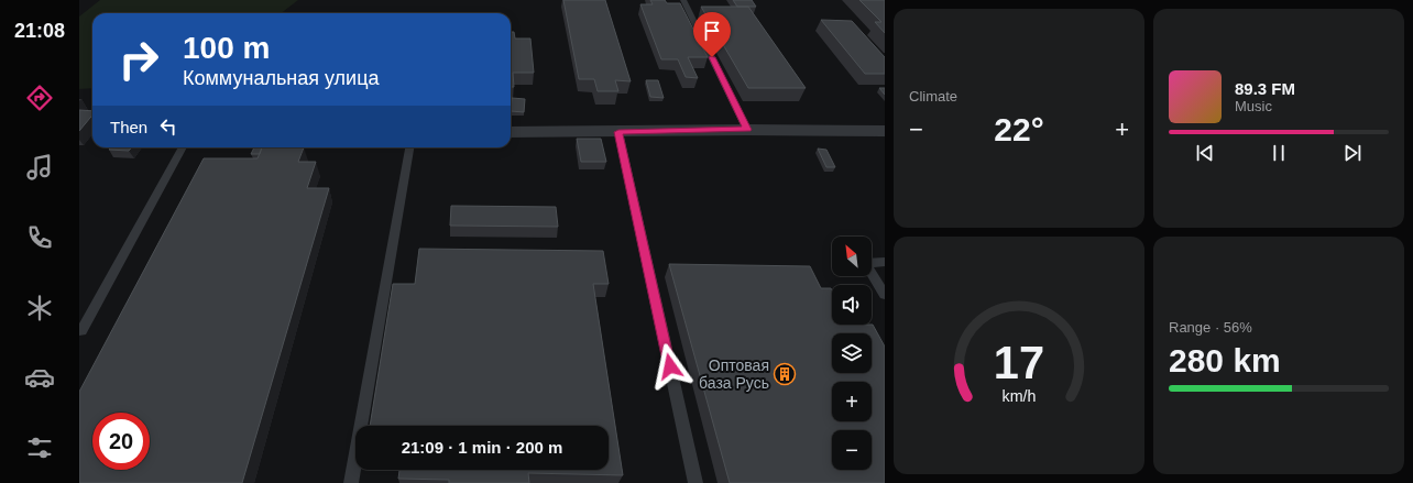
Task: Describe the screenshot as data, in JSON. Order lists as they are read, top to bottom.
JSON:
{
  "places": {
    "building": ["Оптовая база Русь"]
  },
  "north": "top left",
  "page": {
    "tabs": "21:08",
    "tile": [
      "Climate",
      ["Range · 56%", "280 km"]
    ],
    "turn": ["100 m", "Коммунальная улица"],
    "song": ["89.3 FM", "Music"],
    "then": "Then",
    "heat": ["−", "22°", "+"],
    "map_buttons": ["+", "−"],
    "limit": "20",
    "trip": "21:09 · 1 min · 200 m",
    "gauge": ["17", "km/h"]
  }
}
